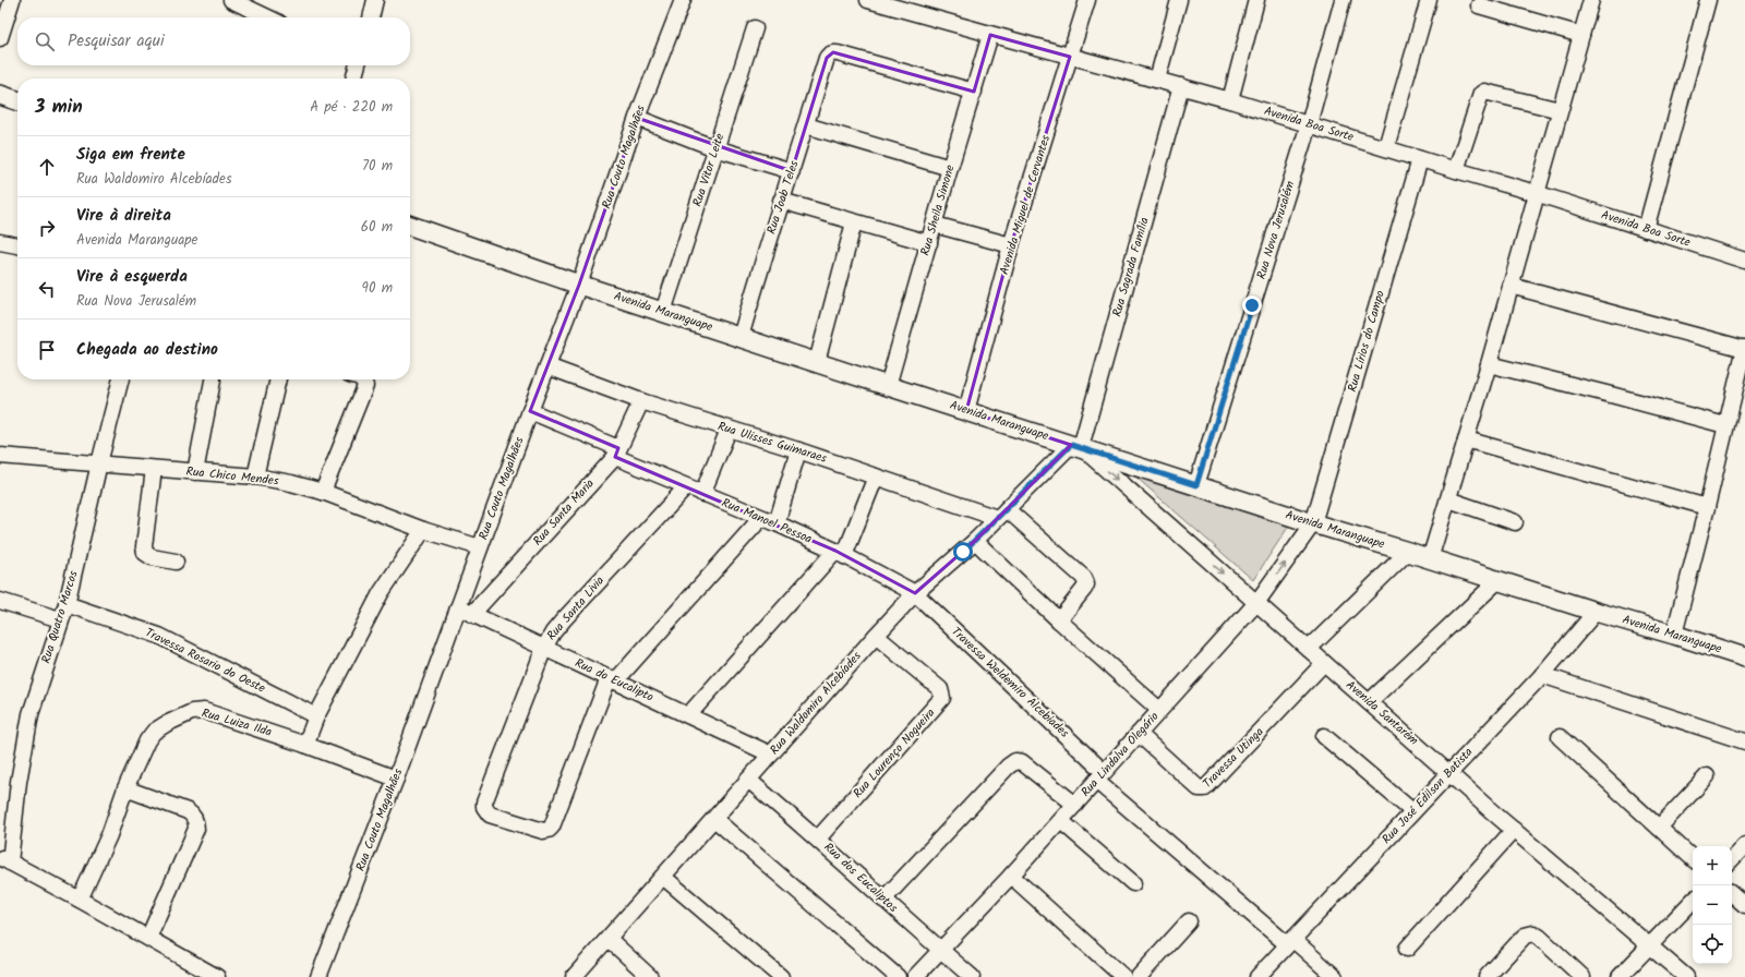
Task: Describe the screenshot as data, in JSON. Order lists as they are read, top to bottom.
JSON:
{
  "streets": {
    "main road": ["Avenida Maranguape"],
    "street": [
      "Avenida Boa Sorte",
      "Rua Couto Magalhães",
      "Rua Vitor Leite",
      "Rua Joab Teles",
      "Avenida Miguel de Cervantes",
      "Rua Sheila Simone",
      "Rua Nova Jerusalém",
      "Rua Sagrada Família",
      "Rua Lírios do Campo",
      "Rua Ulisses Guimaraes",
      "Rua Chico Mendes",
      "Rua Santa Maria",
      "Rua Manoel Pessoa",
      "Rua Santa Livia",
      "Rua Quatro Marcos",
      "Travessa Rosario do Oeste",
      "Rua do Eucalipto",
      "Travessa Weldemiro Alcebiades",
      "Rua Waldomiro Alcebíades",
      "Avenida Santarém",
      "Rua Luiza Ilda",
      "Rua Lourenço Nogueira",
      "Rua Lindalva Olegário",
      "Travessa Utinga",
      "Rua José Edilson Batista",
      "Rua dos Eucaliptos"
    ]
  },
  "crossings": [
    ["Avenida Boa Sorte", "Avenida Miguel de Cervantes"],
    ["Avenida Boa Sorte", "Rua Sheila Simone"],
    ["Avenida Boa Sorte", "Rua Nova Jerusalém"],
    ["Avenida Boa Sorte", "Rua Sagrada Família"],
    ["Avenida Boa Sorte", "Rua Lírios do Campo"],
    ["Rua Couto Magalhães", "Avenida Maranguape"],
    ["Rua Couto Magalhães", "Rua Ulisses Guimaraes"],
    ["Rua Couto Magalhães", "Rua Chico Mendes"],
    ["Rua Couto Magalhães", "Rua Manoel Pessoa"],
    ["Rua Couto Magalhães", "Rua do Eucalipto"],
    ["Rua Couto Magalhães", "Rua Luiza Ilda"],
    ["Rua Vitor Leite", "Avenida Maranguape"],
    ["Rua Joab Teles", "Rua Sheila Simone"],
    ["Rua Joab Teles", "Avenida Maranguape"],
    ["Avenida Miguel de Cervantes", "Avenida Maranguape"],
    ["Rua Sheila Simone", "Avenida Maranguape"],
    ["Rua Nova Jerusalém", "Avenida Maranguape"],
    ["Rua Sagrada Família", "Avenida Maranguape"],
    ["Rua Sagrada Família", "Rua Waldomiro Alcebíades"],
    ["Rua Sagrada Família", "Avenida Santarém"],
    ["Avenida Maranguape", "Rua Lírios do Campo"],
    ["Avenida Maranguape", "Rua Waldomiro Alcebíades"],
    ["Avenida Maranguape", "Avenida Santarém"],
    ["Avenida Maranguape", "Rua Lindalva Olegário"],
    ["Avenida Maranguape", "Rua José Edilson Batista"],
    ["Rua Lírios do Campo", "Rua Lindalva Olegário"],
    ["Rua Ulisses Guimaraes", "Rua Santa Maria"],
    ["Rua Ulisses Guimaraes", "Rua Waldomiro Alcebíades"],
    ["Rua Chico Mendes", "Rua Quatro Marcos"],
    ["Rua Santa Maria", "Rua Manoel Pessoa"],
    ["Rua Santa Maria", "Rua do Eucalipto"],
    ["Rua Manoel Pessoa", "Rua Santa Livia"],
    ["Rua Manoel Pessoa", "Travessa Weldemiro Alcebiades"],
    ["Rua Manoel Pessoa", "Rua Waldomiro Alcebíades"],
    ["Rua Santa Livia", "Rua do Eucalipto"],
    ["Rua Quatro Marcos", "Travessa Rosario do Oeste"],
    ["Rua do Eucalipto", "Rua Waldomiro Alcebíades"],
    ["Travessa Weldemiro Alcebiades", "Rua Waldomiro Alcebíades"],
    ["Travessa Weldemiro Alcebiades", "Rua Lindalva Olegário"],
    ["Travessa Weldemiro Alcebiades", "Rua José Edilson Batista"],
    ["Rua Waldomiro Alcebíades", "Avenida Santarém"],
    ["Rua Waldomiro Alcebíades", "Rua Lourenço Nogueira"],
    ["Rua Waldomiro Alcebíades", "Rua dos Eucaliptos"],
    ["Avenida Santarém", "Rua Lindalva Olegário"],
    ["Avenida Santarém", "Travessa Utinga"],
    ["Avenida Santarém", "Rua José Edilson Batista"],
    ["Rua Lourenço Nogueira", "Rua dos Eucaliptos"],
    ["Rua Lindalva Olegário", "Travessa Utinga"],
    ["Rua Lindalva Olegário", "Rua dos Eucaliptos"]
  ],
  "page": {
    "search": "Pesquisar aqui",
    "heading": ["3 min", "A pé · 220 m"],
    "list": [
      ["Siga em frente", "Rua Waldomiro Alcebíades", "70 m"],
      ["Vire à direita", "Avenida Maranguape", "60 m"],
      ["Vire à esquerda", "Rua Nova Jerusalém", "90 m"],
      "Chegada ao destino"
    ],
    "map_buttons": ["+", "−"]
  }
}
